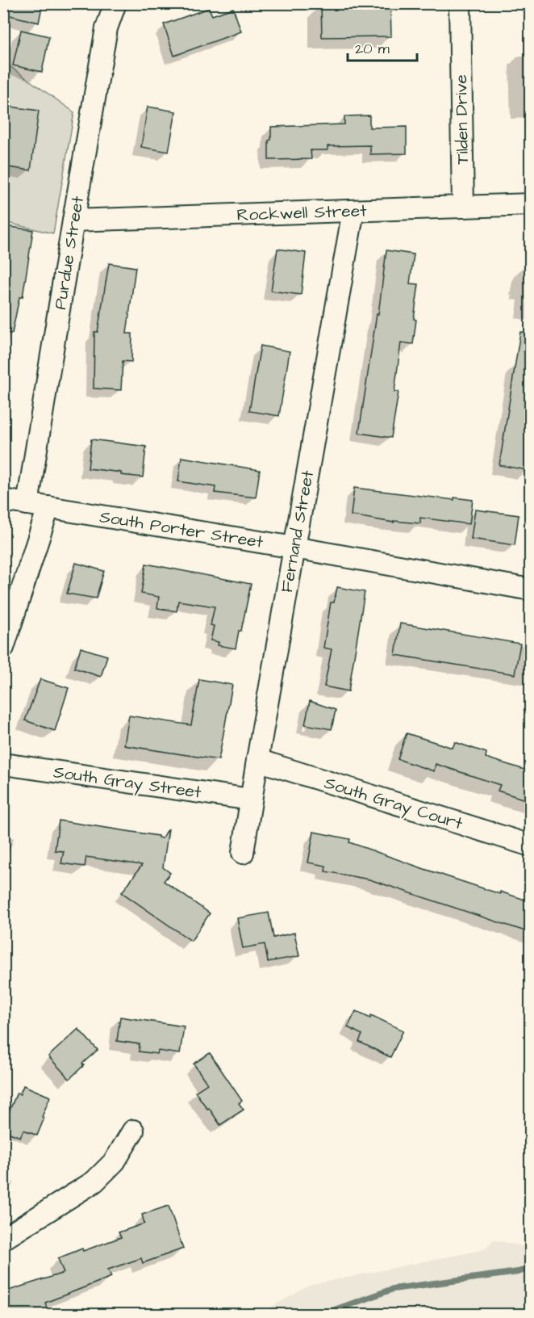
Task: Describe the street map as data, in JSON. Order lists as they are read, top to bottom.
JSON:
{
  "streets": {
    "street": [
      "Tilden Drive",
      "Rockwell Street",
      "Purdue Street",
      "South Porter Street",
      "Fernand Street",
      "South Gray Street",
      "South Gray Court"
    ]
  },
  "crossings": [
    ["Tilden Drive", "Rockwell Street"],
    ["Rockwell Street", "Purdue Street"],
    ["Rockwell Street", "Fernand Street"],
    ["Purdue Street", "South Porter Street"],
    ["South Porter Street", "Fernand Street"],
    ["Fernand Street", "South Gray Street"],
    ["Fernand Street", "South Gray Court"]
  ],
  "scale_bar": "20 m"
}
